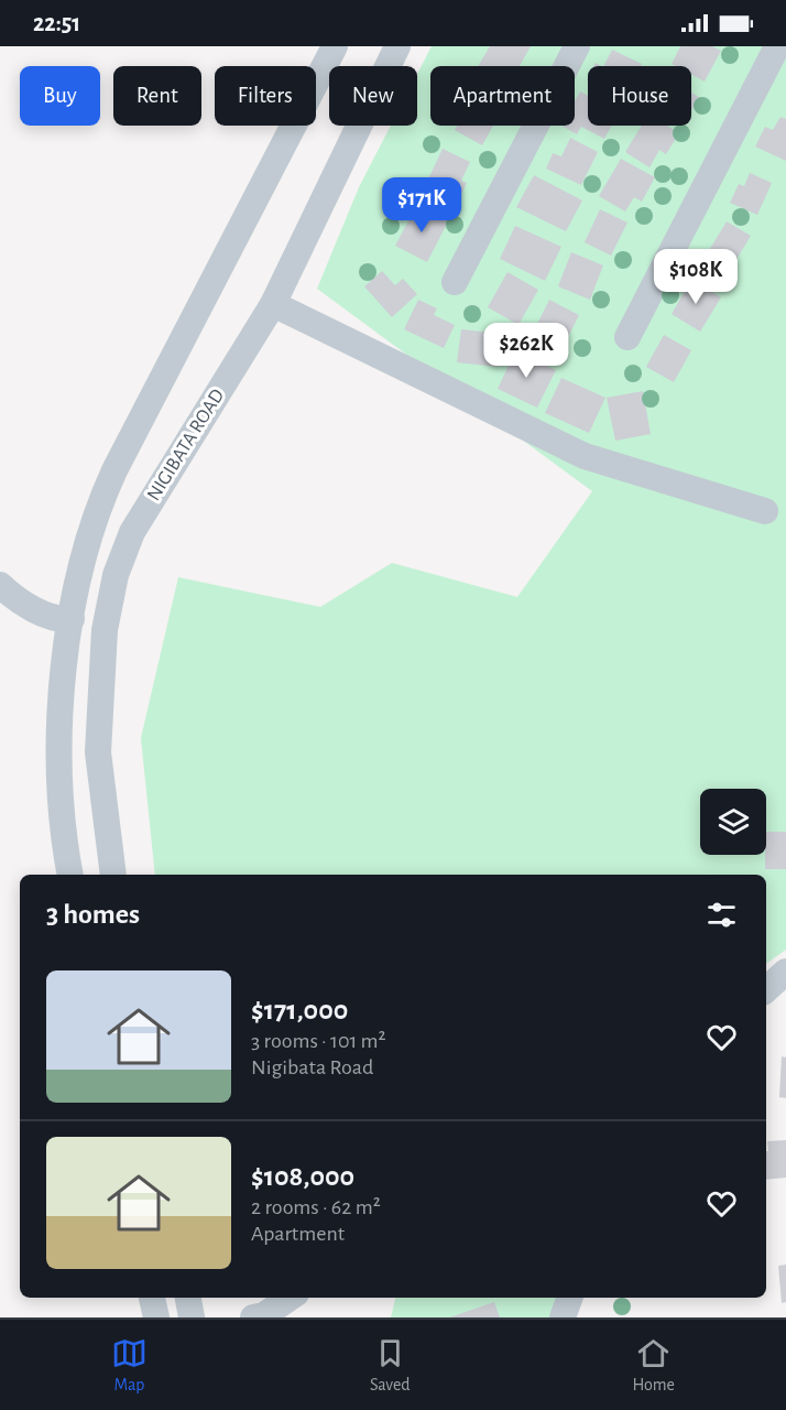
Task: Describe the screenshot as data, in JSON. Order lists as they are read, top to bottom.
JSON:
{
  "streets": {
    "street": ["NIGIBATA ROAD"]
  },
  "page": {
    "status": "22:51",
    "chip": [
      "Buy",
      "Rent",
      "Filters",
      "New",
      "Apartment",
      "House"
    ],
    "price": ["$171K", "$108K", "$262K"],
    "heading": "3 homes",
    "list": [
      {
        "name": "$171,000",
        "note": "3 rooms · 101 m² · Nigibata Road"
      },
      {
        "name": "$108,000",
        "note": "2 rooms · 62 m² · Apartment"
      }
    ],
    "tabs": ["Map", "Saved", "Home"]
  }
}
